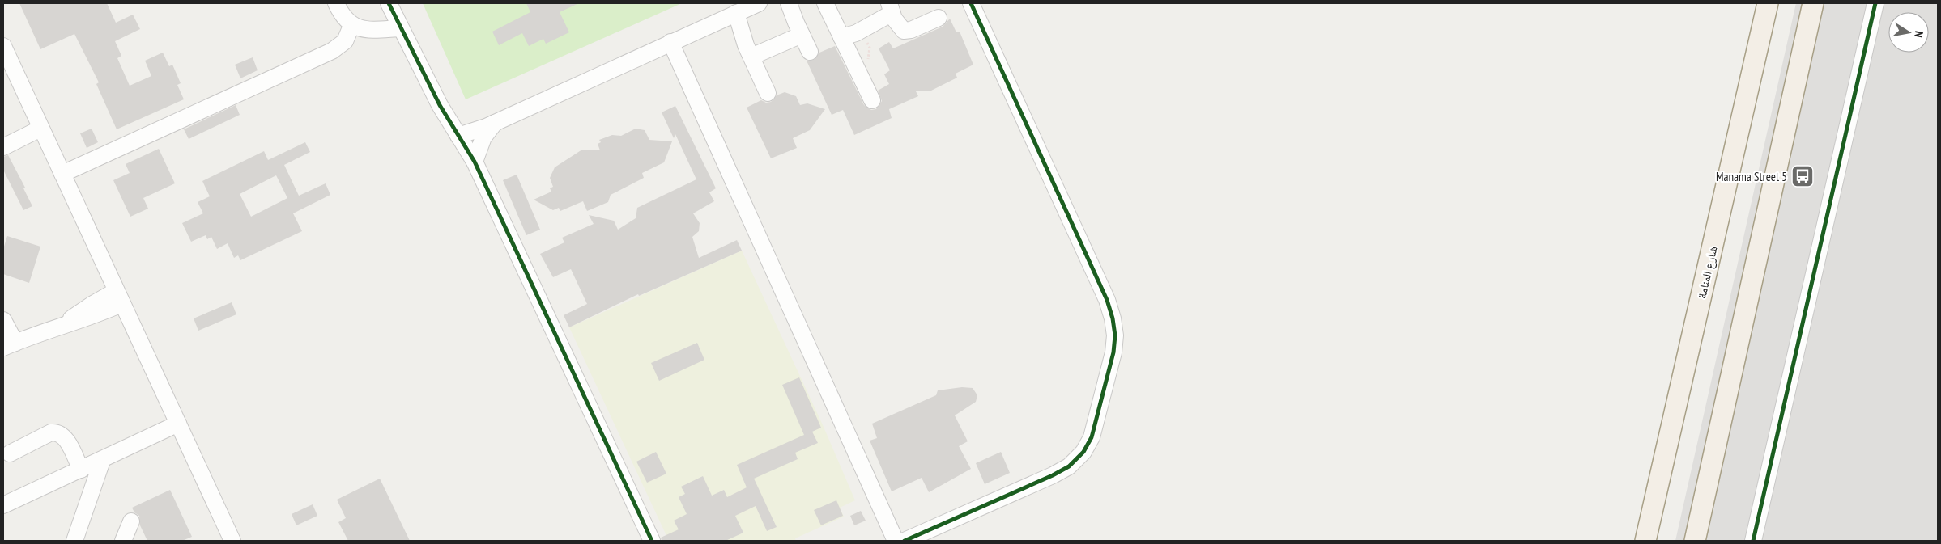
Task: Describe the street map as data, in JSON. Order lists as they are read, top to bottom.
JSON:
{
  "streets": {
    "main road": ["شارع المنامة"]
  },
  "places": {
    "bus stop": ["Manama Street 5"]
  },
  "north": "right"
}
